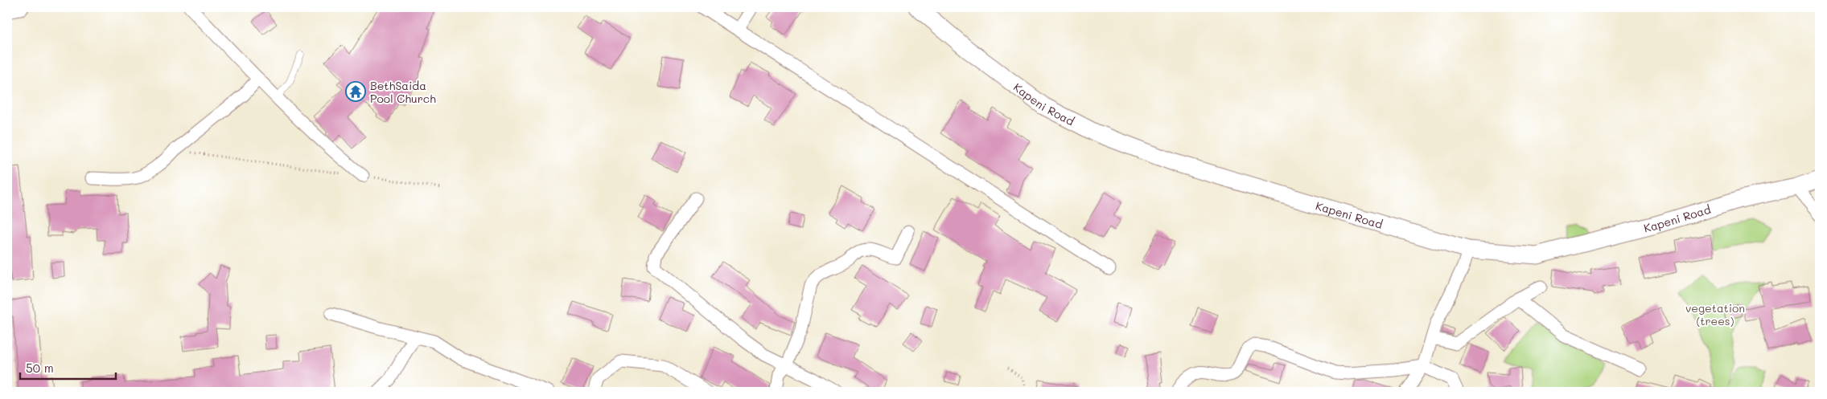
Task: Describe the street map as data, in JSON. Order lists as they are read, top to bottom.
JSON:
{
  "streets": {
    "main road": ["Kapeni Road"]
  },
  "parks": ["vegetation (trees)"],
  "places": {
    "temple": ["BethSaida Pool Church"]
  },
  "scale_bar": "50 m"
}
